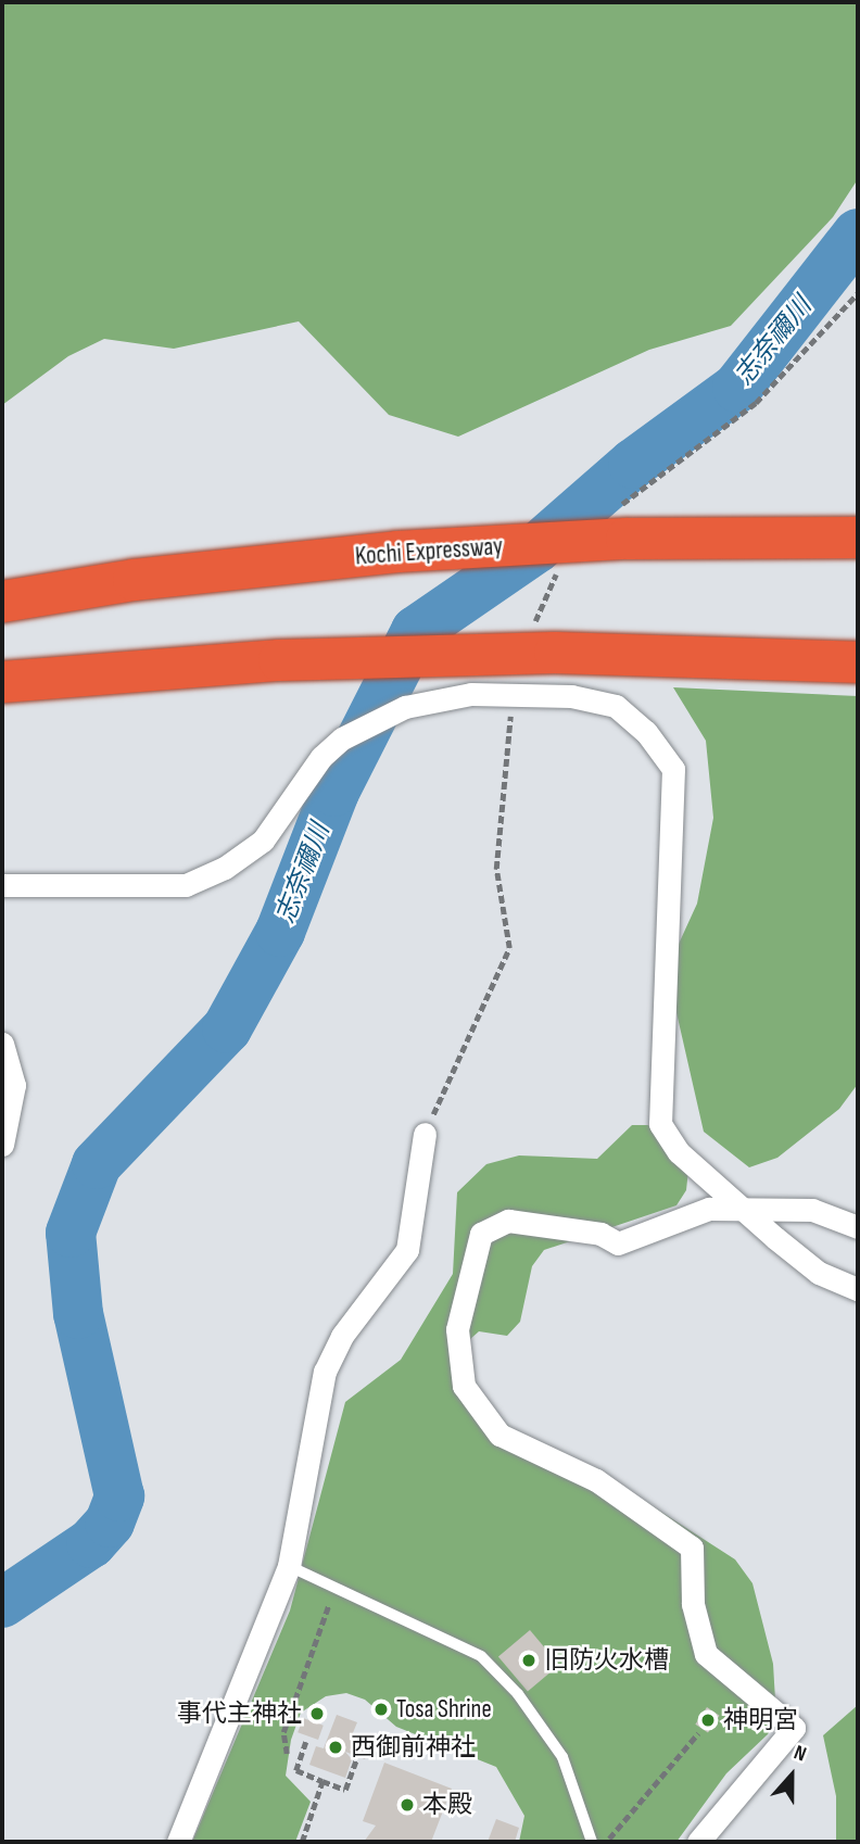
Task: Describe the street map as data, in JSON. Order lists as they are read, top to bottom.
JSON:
{
  "streets": {
    "highway": ["Kochi Expressway"]
  },
  "water": ["志奈禰川"],
  "places": [
    "旧防火水槽",
    "Tosa Shrine",
    "事代主神社",
    "神明宮",
    "西御前神社",
    "本殿"
  ],
  "north": "top"
}
